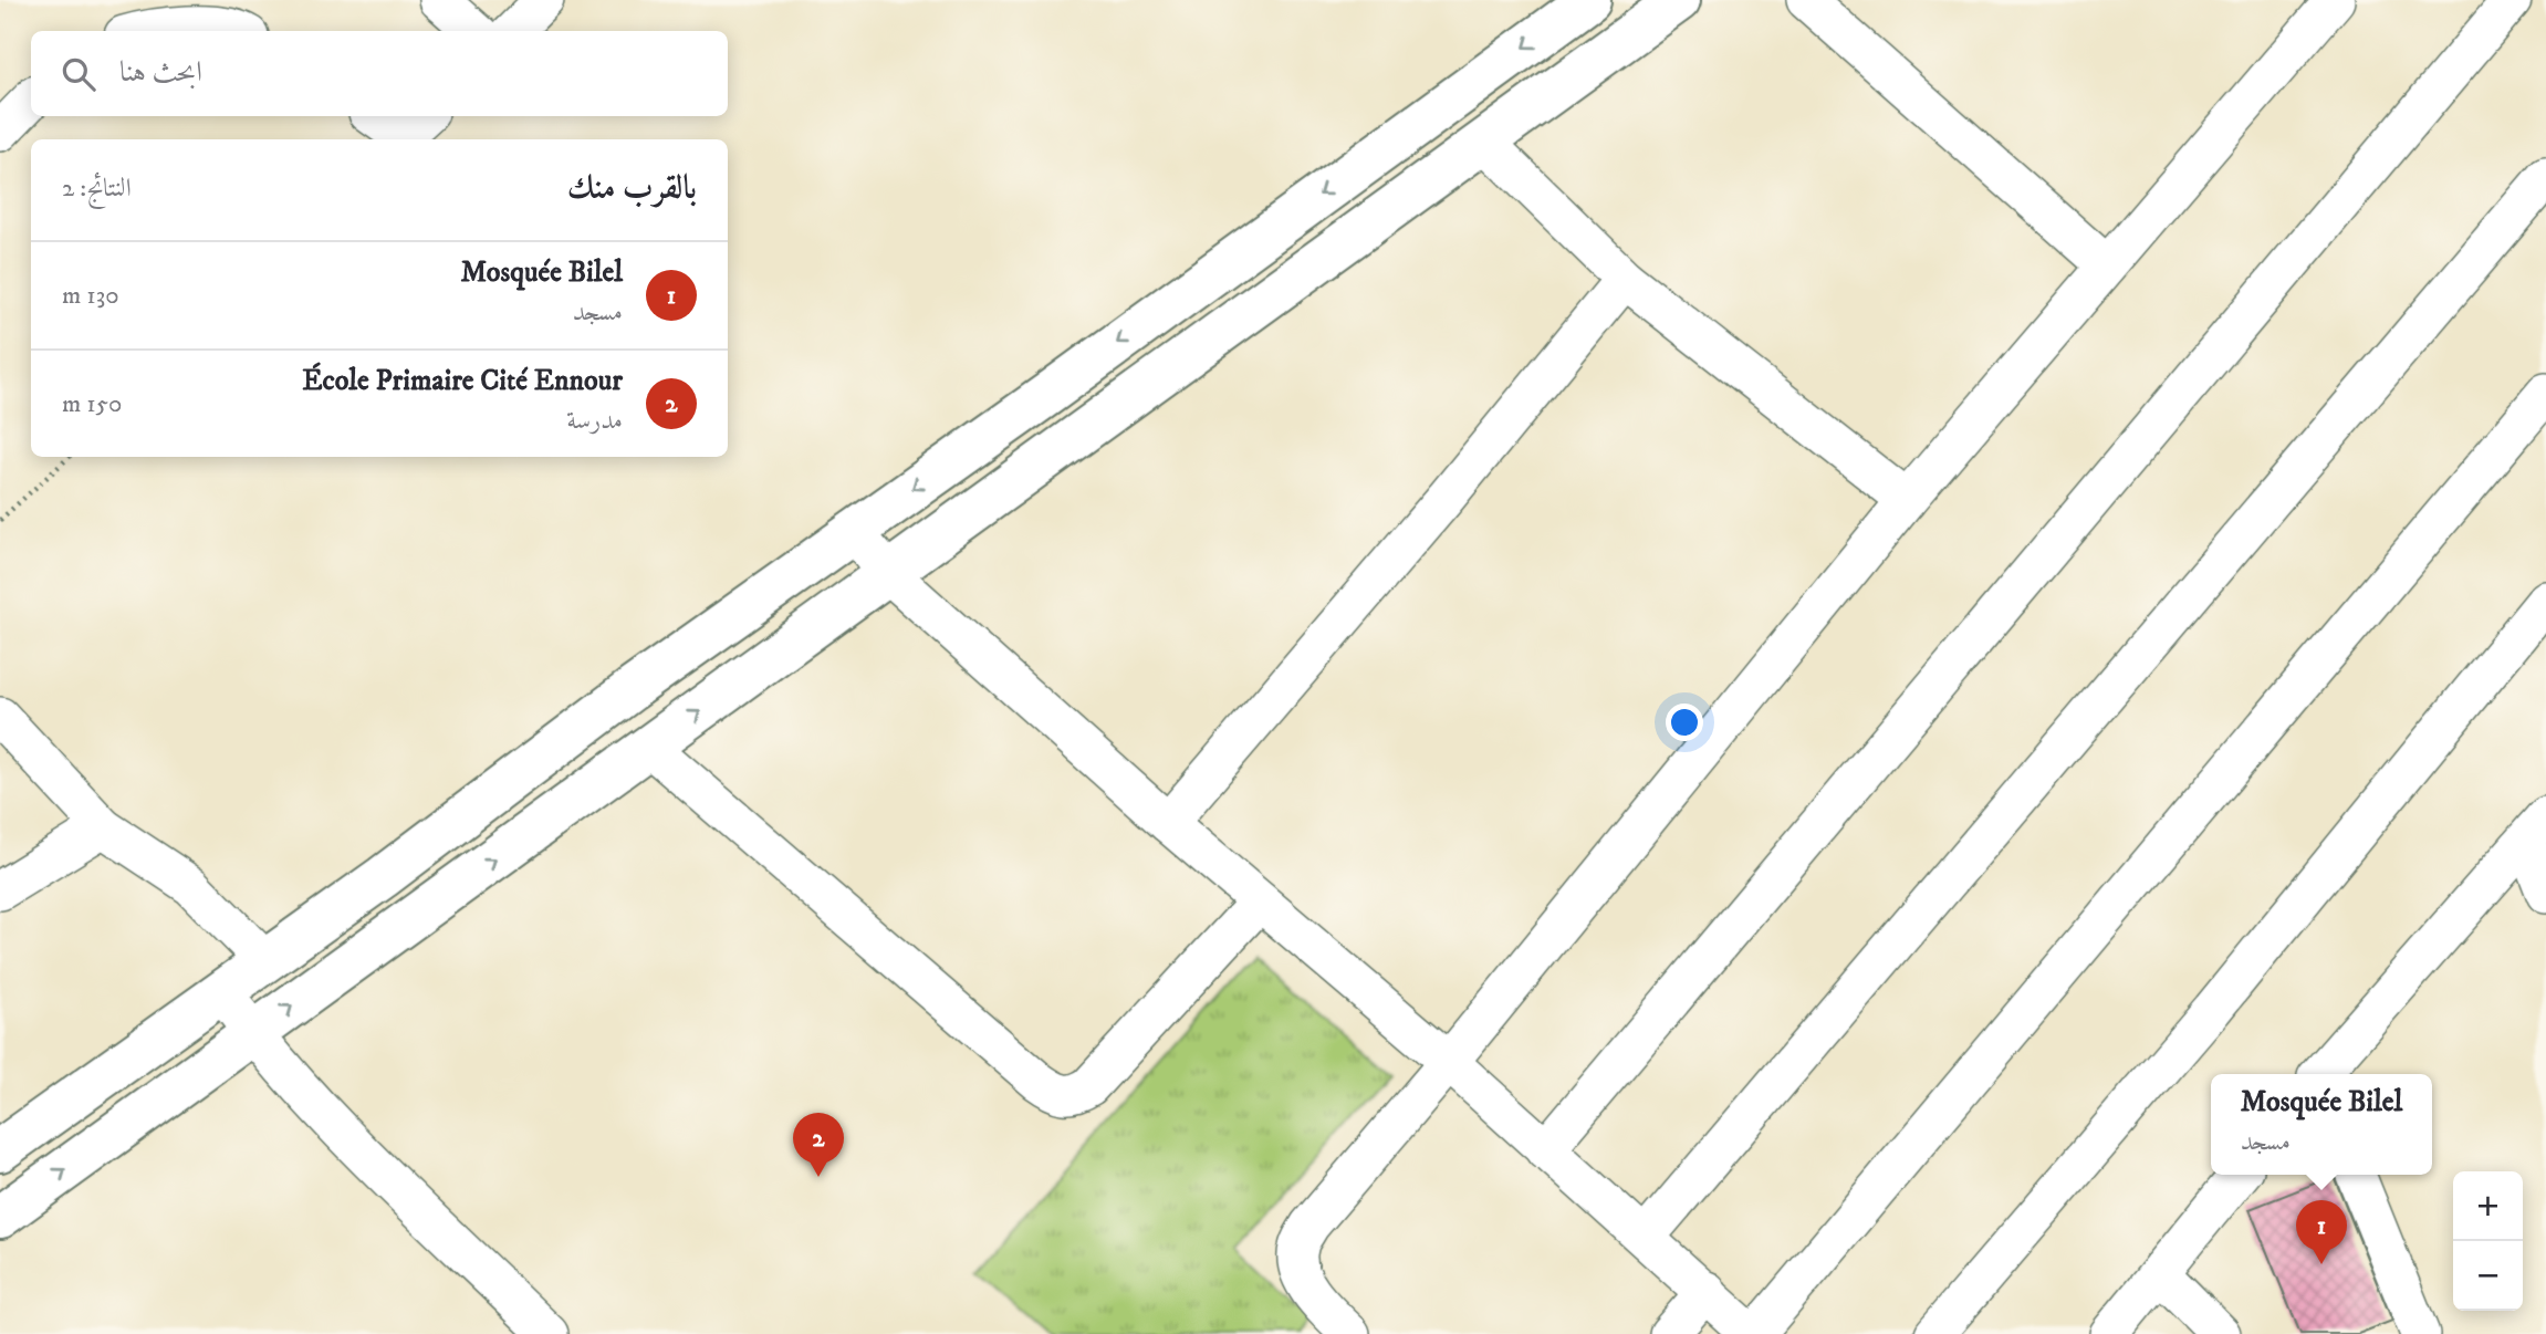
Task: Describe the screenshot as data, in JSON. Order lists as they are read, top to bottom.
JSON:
{
  "page": {
    "search": "ابحث هنا",
    "heading": ["بالقرب منك", "النتائج: 2"],
    "list": [
      {
        "mark": "1",
        "name": "Mosquée Bilel",
        "note": "مسجد",
        "value": "130 m"
      },
      {
        "mark": "2",
        "name": "École Primaire Cité Ennour",
        "note": "مدرسة",
        "value": "150 m"
      }
    ],
    "popup": ["Mosquée Bilel", "مسجد"],
    "pins": ["2", "1"],
    "map_buttons": ["+", "−"]
  }
}
